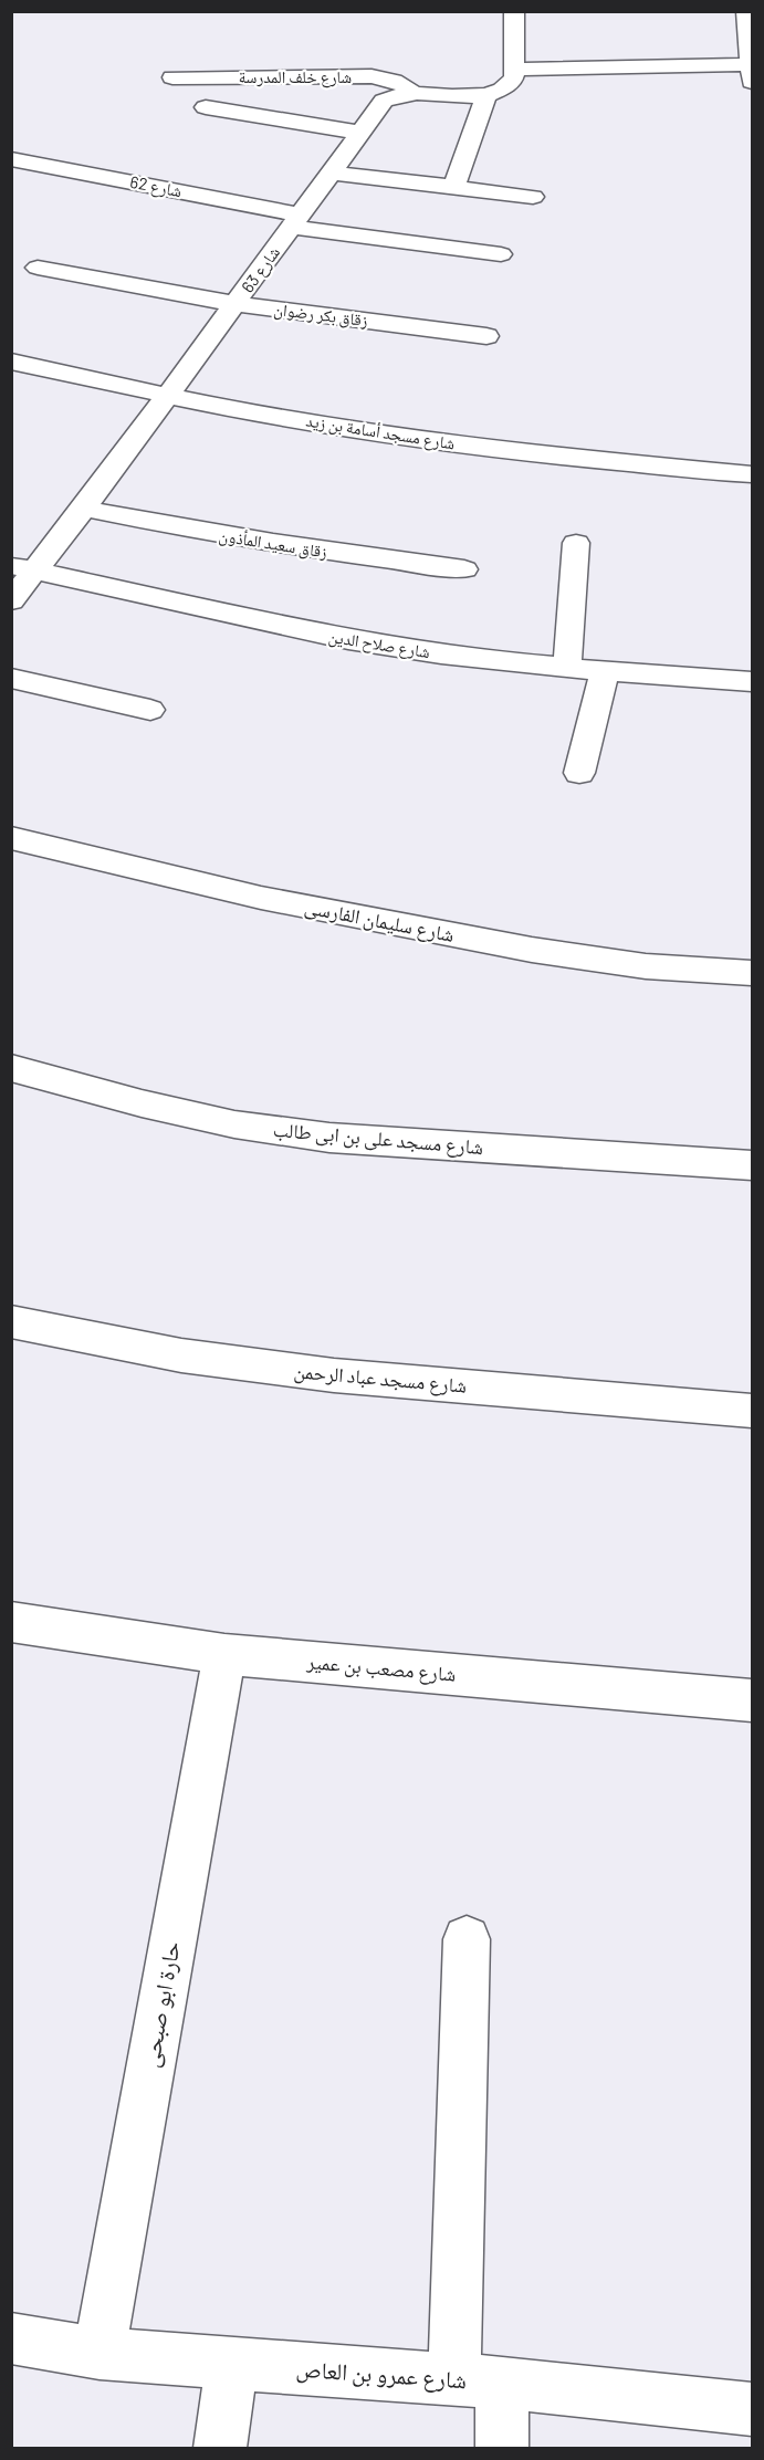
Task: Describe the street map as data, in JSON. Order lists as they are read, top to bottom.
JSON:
{
  "streets": {
    "street": [
      "شارع خلف المدرسة",
      "شارع 62",
      "شارع 63",
      "زقاق بكر رضوان",
      "شارع مسجد أسامة بن زيد",
      "زقاق سعيد المأذون",
      "شارع صلاح الدين",
      "شارع سليمان الفارسى",
      "شارع مسجد على بن ابى طالب",
      "شارع مسجد عباد الرحمن",
      "شارع مصعب بن عمير",
      "حارة ابو صبحى",
      "شارع عمرو بن العاص"
    ]
  },
  "crossings": [
    ["شارع خلف المدرسة", "شارع 63"],
    ["شارع 62", "شارع 63"],
    ["شارع 63", "زقاق بكر رضوان"],
    ["شارع 63", "شارع مسجد أسامة بن زيد"],
    ["شارع 63", "زقاق سعيد المأذون"],
    ["شارع 63", "شارع صلاح الدين"],
    ["شارع مصعب بن عمير", "حارة ابو صبحى"],
    ["حارة ابو صبحى", "شارع عمرو بن العاص"]
  ]
}
